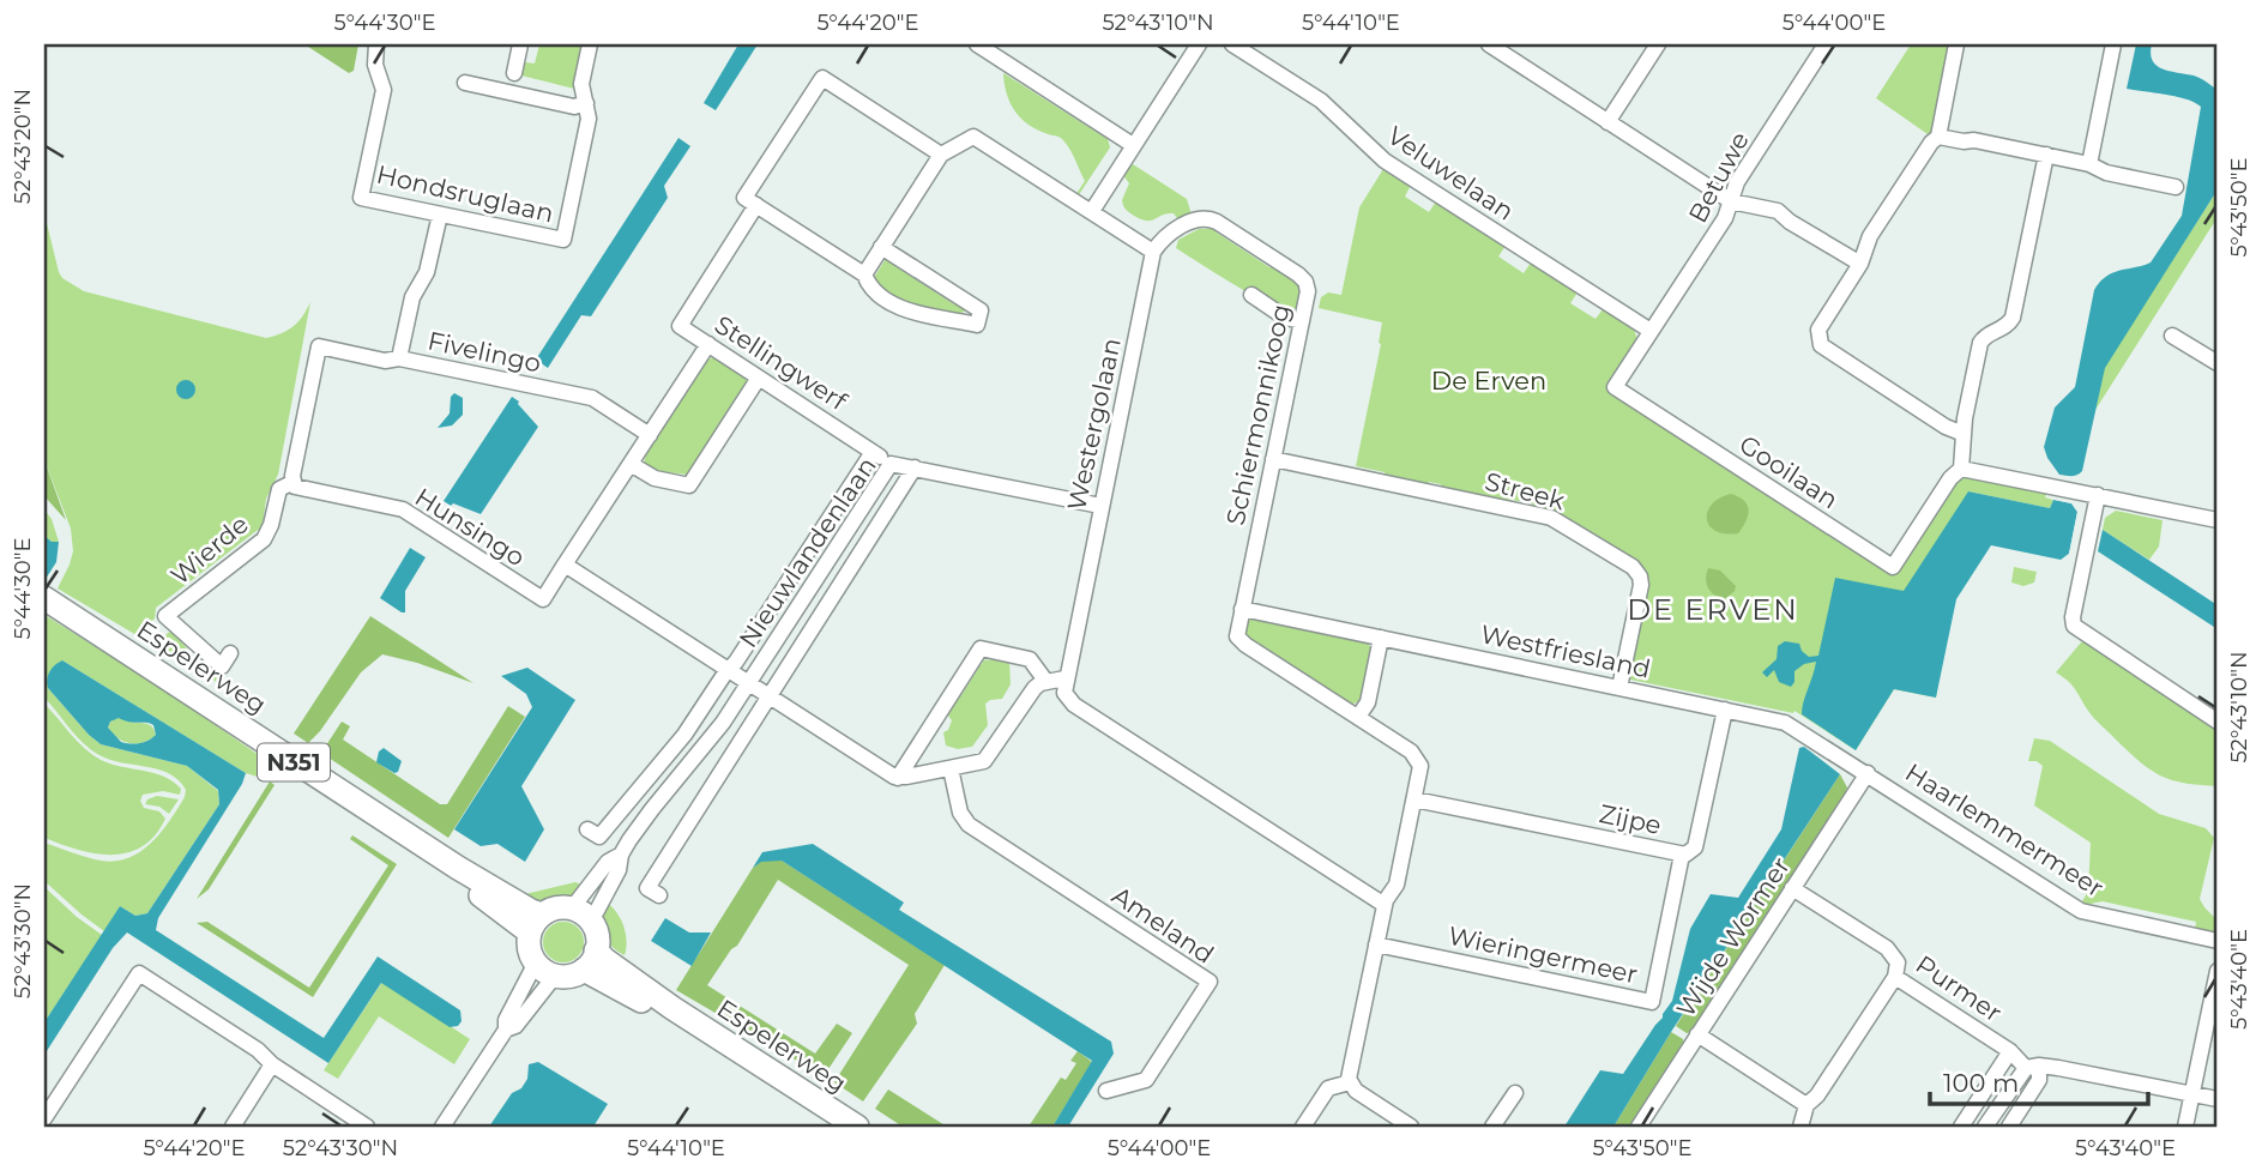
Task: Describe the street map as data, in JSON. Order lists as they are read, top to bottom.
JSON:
{
  "streets": {
    "main road": ["Espelerweg", "N351"],
    "street": [
      "Veluwelaan",
      "Betuwe",
      "Hondsruglaan",
      "Fivelingo",
      "Stellingwerf",
      "Schiermonnikoog",
      "Westergolaan",
      "Gooilaan",
      "Streek",
      "Hunsingo",
      "Wierde",
      "Nieuwlandenlaan",
      "Westfriesland",
      "Zijpe",
      "Haarlemmermeer",
      "Ameland",
      "Wijde Wormer",
      "Wieringermeer",
      "Purmer"
    ]
  },
  "crossings": [
    ["Veluwelaan", "Betuwe"],
    ["Veluwelaan", "Gooilaan"],
    ["Betuwe", "Gooilaan"],
    ["Hondsruglaan", "Fivelingo"],
    ["Stellingwerf", "Nieuwlandenlaan"],
    ["Schiermonnikoog", "Westergolaan"],
    ["Schiermonnikoog", "Streek"],
    ["Schiermonnikoog", "Westfriesland"],
    ["Westergolaan", "Nieuwlandenlaan"],
    ["Streek", "Westfriesland"],
    ["Hunsingo", "Wierde"],
    ["Nieuwlandenlaan", "Espelerweg"],
    ["Westfriesland", "Zijpe"],
    ["Westfriesland", "Haarlemmermeer"],
    ["Westfriesland", "Wijde Wormer"],
    ["Zijpe", "Wieringermeer"],
    ["Haarlemmermeer", "Wijde Wormer"],
    ["Wijde Wormer", "Purmer"]
  ],
  "districts": ["DE ERVEN"],
  "parks": ["De Erven"],
  "scale_bar": "100 m",
  "coordinates": [
    "5°44'30\"E",
    "5°44'20\"E",
    "52°43'10\"N",
    "5°44'10\"E",
    "5°44'00\"E",
    "52°43'20\"N",
    "5°43'50\"E",
    "52°43'30\"N",
    "5°43'40\"E"
  ]
}
